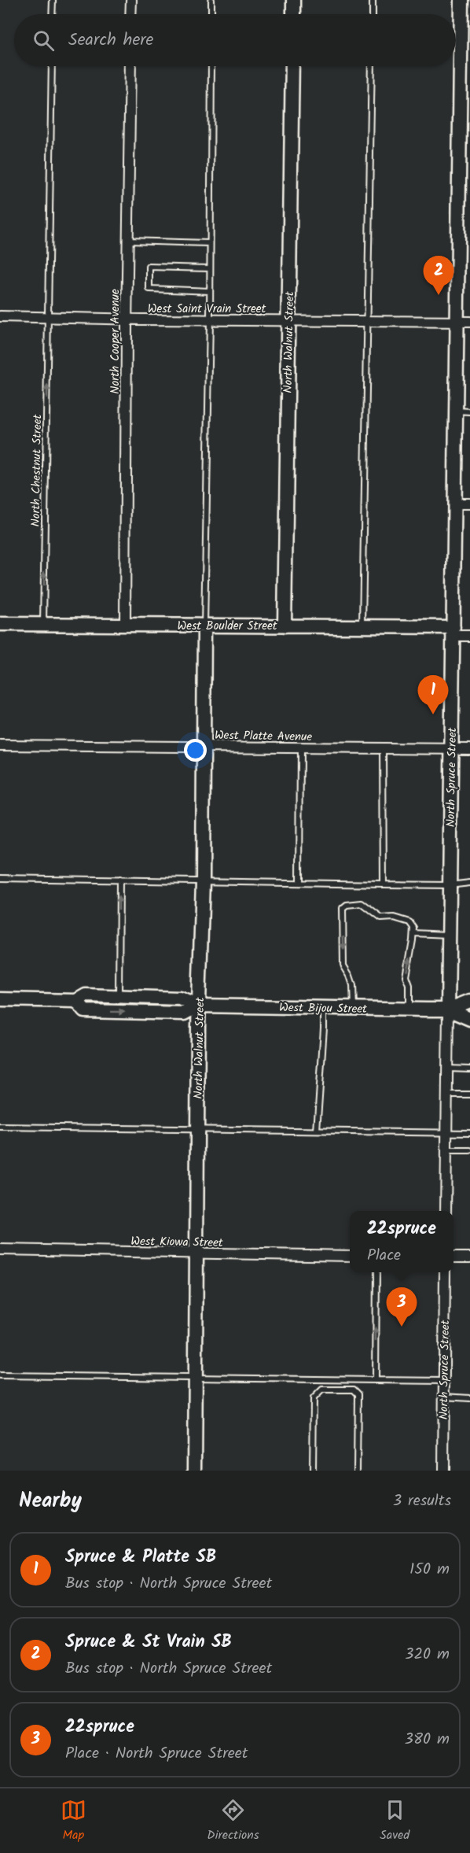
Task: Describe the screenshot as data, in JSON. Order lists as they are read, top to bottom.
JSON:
{
  "streets": {
    "main road": [
      "North Walnut Street",
      "West Boulder Street",
      "North Spruce Street",
      "West Bijou Street"
    ],
    "street": [
      "West Saint Vrain Street",
      "North Cooper Avenue",
      "West Platte Avenue",
      "West Kiowa Street"
    ],
    "lane": ["North Chestnut Street"]
  },
  "crossings": [
    ["West Saint Vrain Street", "North Cooper Avenue"],
    ["West Saint Vrain Street", "North Walnut Street"],
    ["West Saint Vrain Street", "North Chestnut Street"],
    ["West Saint Vrain Street", "North Spruce Street"],
    ["North Cooper Avenue", "West Boulder Street"],
    ["North Walnut Street", "West Boulder Street"],
    ["North Walnut Street", "West Platte Avenue"],
    ["North Walnut Street", "West Bijou Street"],
    ["North Walnut Street", "West Kiowa Street"],
    ["North Chestnut Street", "West Boulder Street"],
    ["West Boulder Street", "North Spruce Street"],
    ["West Platte Avenue", "North Spruce Street"],
    ["North Spruce Street", "West Bijou Street"]
  ],
  "one_way": ["North Chestnut Street"],
  "page": {
    "search": "Search here",
    "pins": ["2", "1", "3"],
    "popup": ["22spruce", "Place"],
    "heading": ["Nearby", "3 results"],
    "list": [
      {
        "mark": "1",
        "name": "Spruce & Platte SB",
        "note": "Bus stop · North Spruce Street",
        "value": "150 m"
      },
      {
        "mark": "2",
        "name": "Spruce & St Vrain SB",
        "note": "Bus stop · North Spruce Street",
        "value": "320 m"
      },
      {
        "mark": "3",
        "name": "22spruce",
        "note": "Place · North Spruce Street",
        "value": "380 m"
      }
    ],
    "nav": ["Map", "Directions", "Saved"]
  }
}
